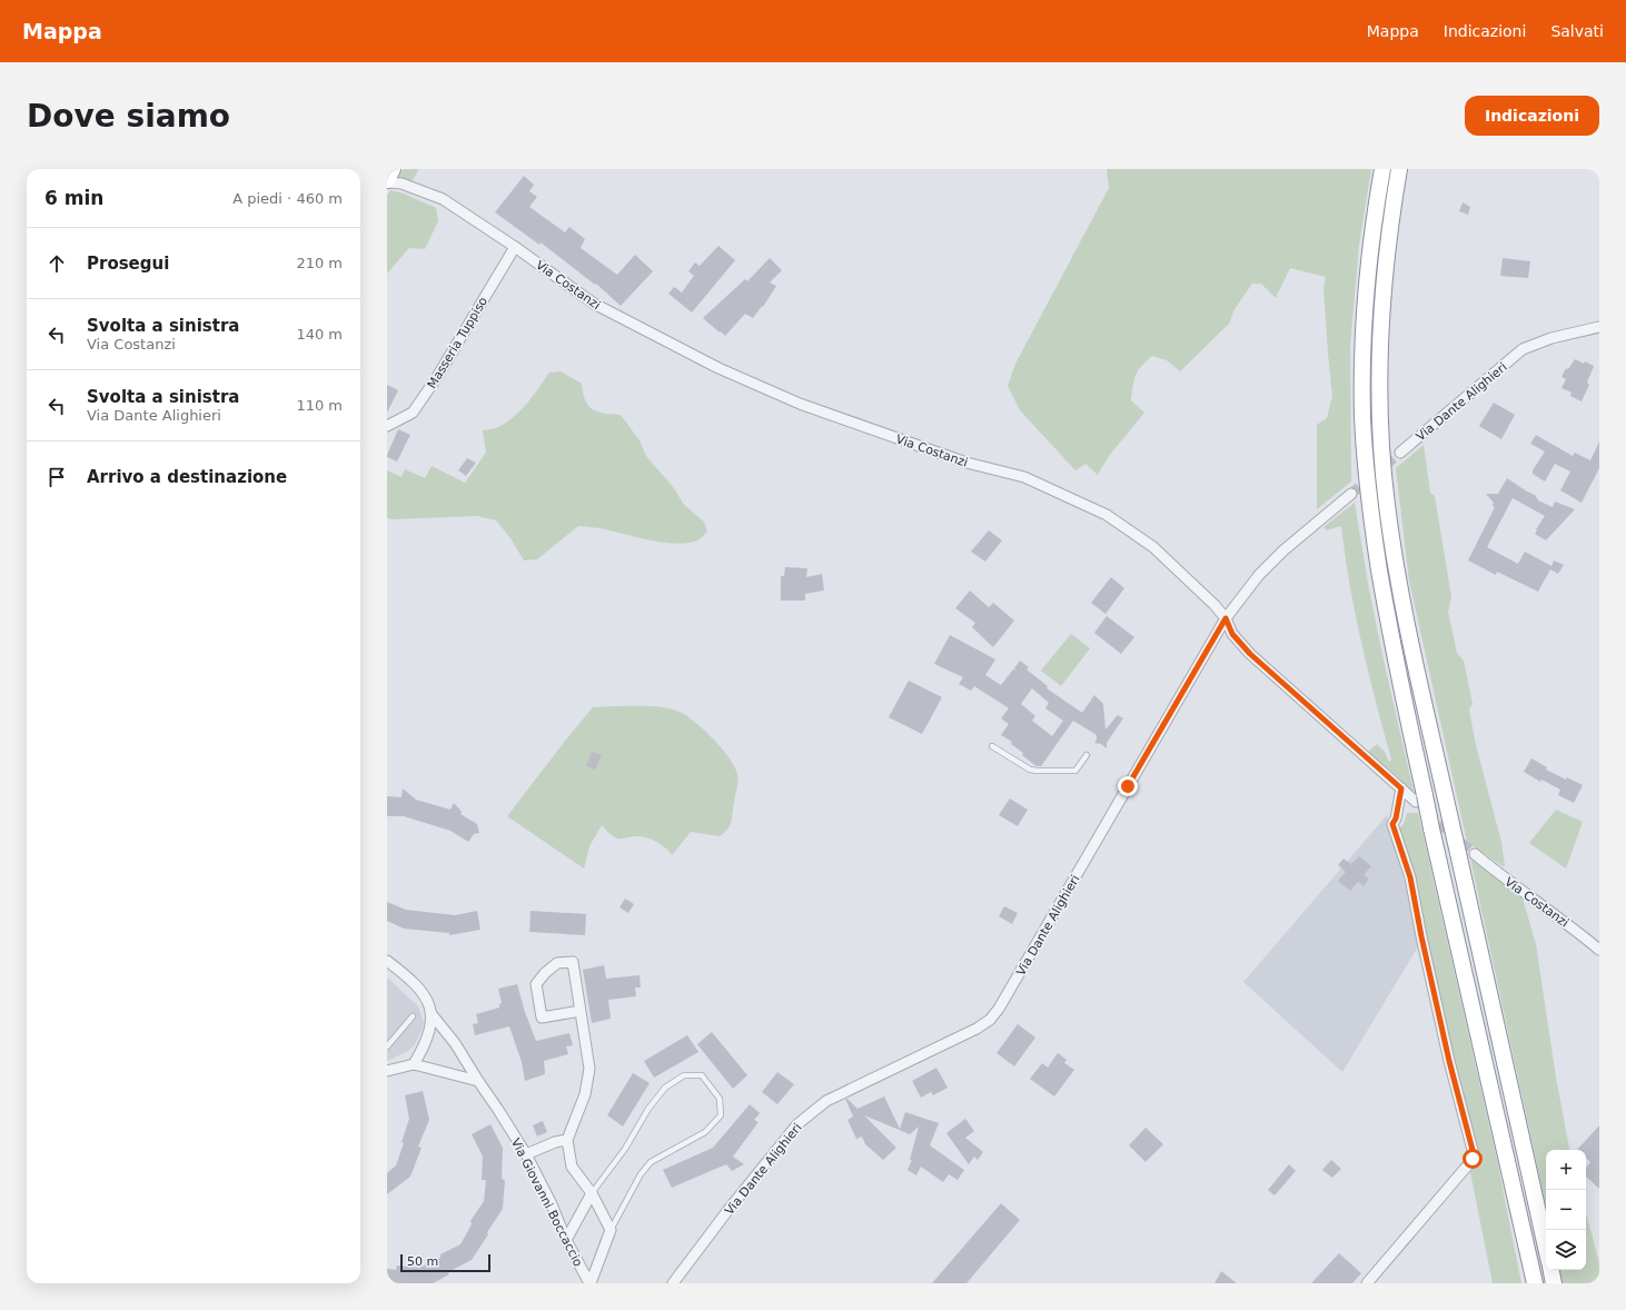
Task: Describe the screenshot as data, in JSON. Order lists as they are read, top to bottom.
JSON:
{
  "streets": {
    "street": [
      "Via Costanzi",
      "Masseria Tuppiso",
      "Via Dante Alighieri",
      "Via Giovanni Boccaccio"
    ]
  },
  "crossings": [
    ["Via Costanzi", "Masseria Tuppiso"],
    ["Via Costanzi", "Via Dante Alighieri"]
  ],
  "scale_bar": "50 m",
  "page": {
    "header": "Mappa",
    "nav": ["Mappa", "Indicazioni", "Salvati"],
    "buttons": "Indicazioni",
    "title": "Dove siamo",
    "heading": ["6 min", "A piedi · 460 m"],
    "list": [
      ["Prosegui", "210 m"],
      ["Svolta a sinistra", "Via Costanzi", "140 m"],
      ["Svolta a sinistra", "Via Dante Alighieri", "110 m"],
      "Arrivo a destinazione"
    ],
    "map_buttons": ["+", "−"],
    "scale": "50 m"
  }
}
